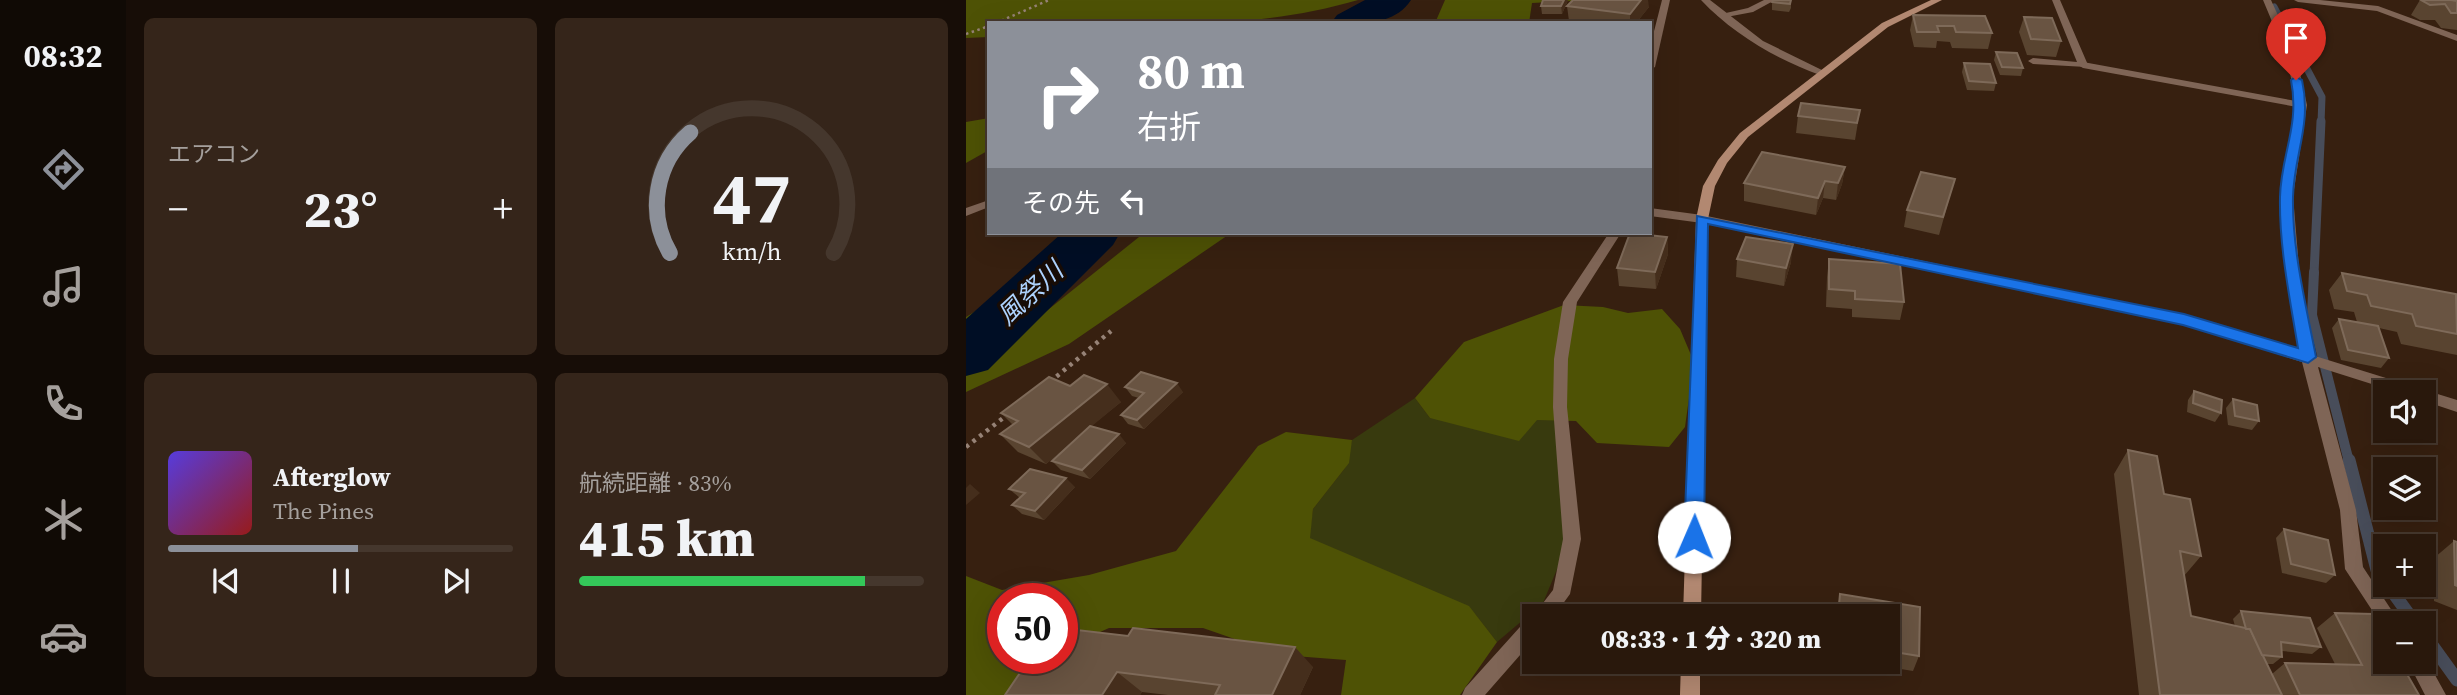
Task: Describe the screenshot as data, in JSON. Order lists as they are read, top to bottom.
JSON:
{
  "water": ["風祭川"],
  "page": {
    "tabs": "08:32",
    "tile": [
      "エアコン",
      ["航続距離 · 83%", "415 km"]
    ],
    "turn": ["80 m", "右折"],
    "then": "その先",
    "heat": ["−", "23°", "+"],
    "map_buttons": ["+", "−"],
    "song": ["Afterglow", "The Pines"],
    "limit": "50",
    "trip": "08:33 · 1 分 · 320 m",
    "gauge": ["47", "km/h"]
  }
}
